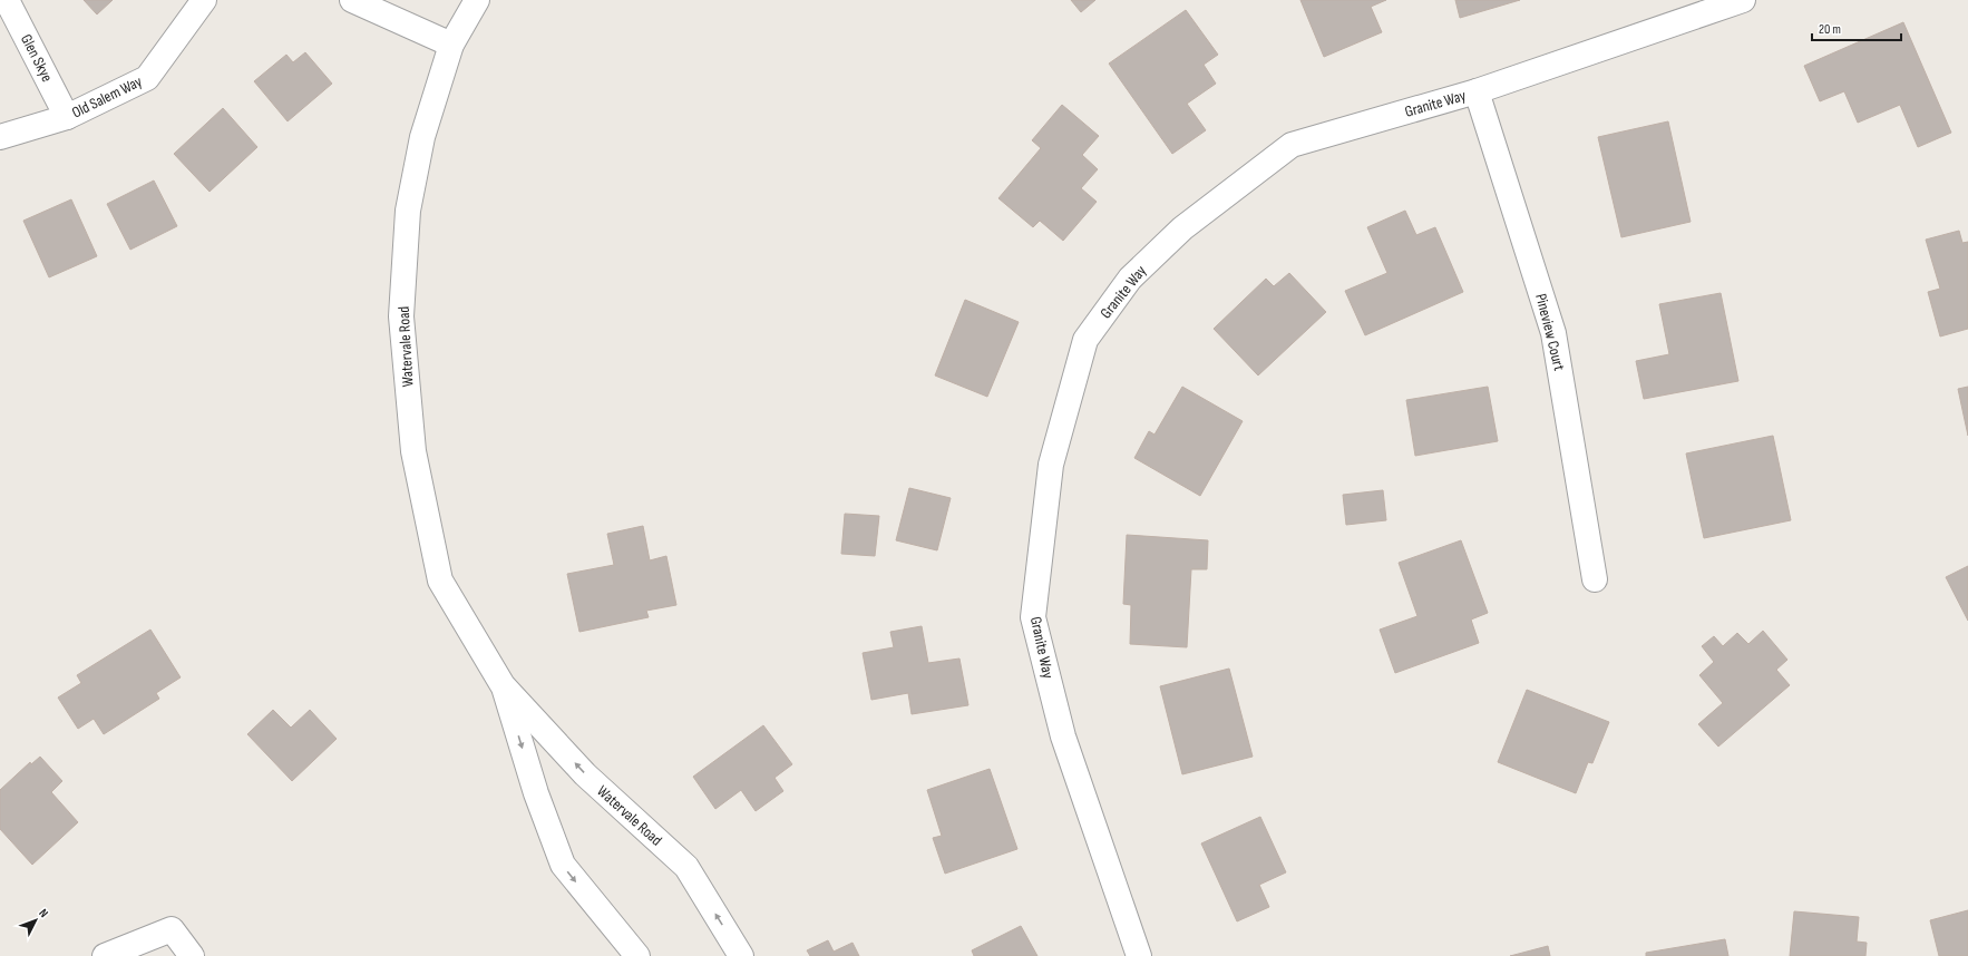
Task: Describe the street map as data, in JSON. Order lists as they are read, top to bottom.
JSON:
{
  "streets": {
    "street": [
      "Glen Skye",
      "Old Salem Way",
      "Granite Way",
      "Pineview Court",
      "Watervale Road"
    ]
  },
  "crossings": [
    ["Glen Skye", "Old Salem Way"],
    ["Granite Way", "Pineview Court"]
  ],
  "scale_bar": "20 m",
  "north": "top right"
}
